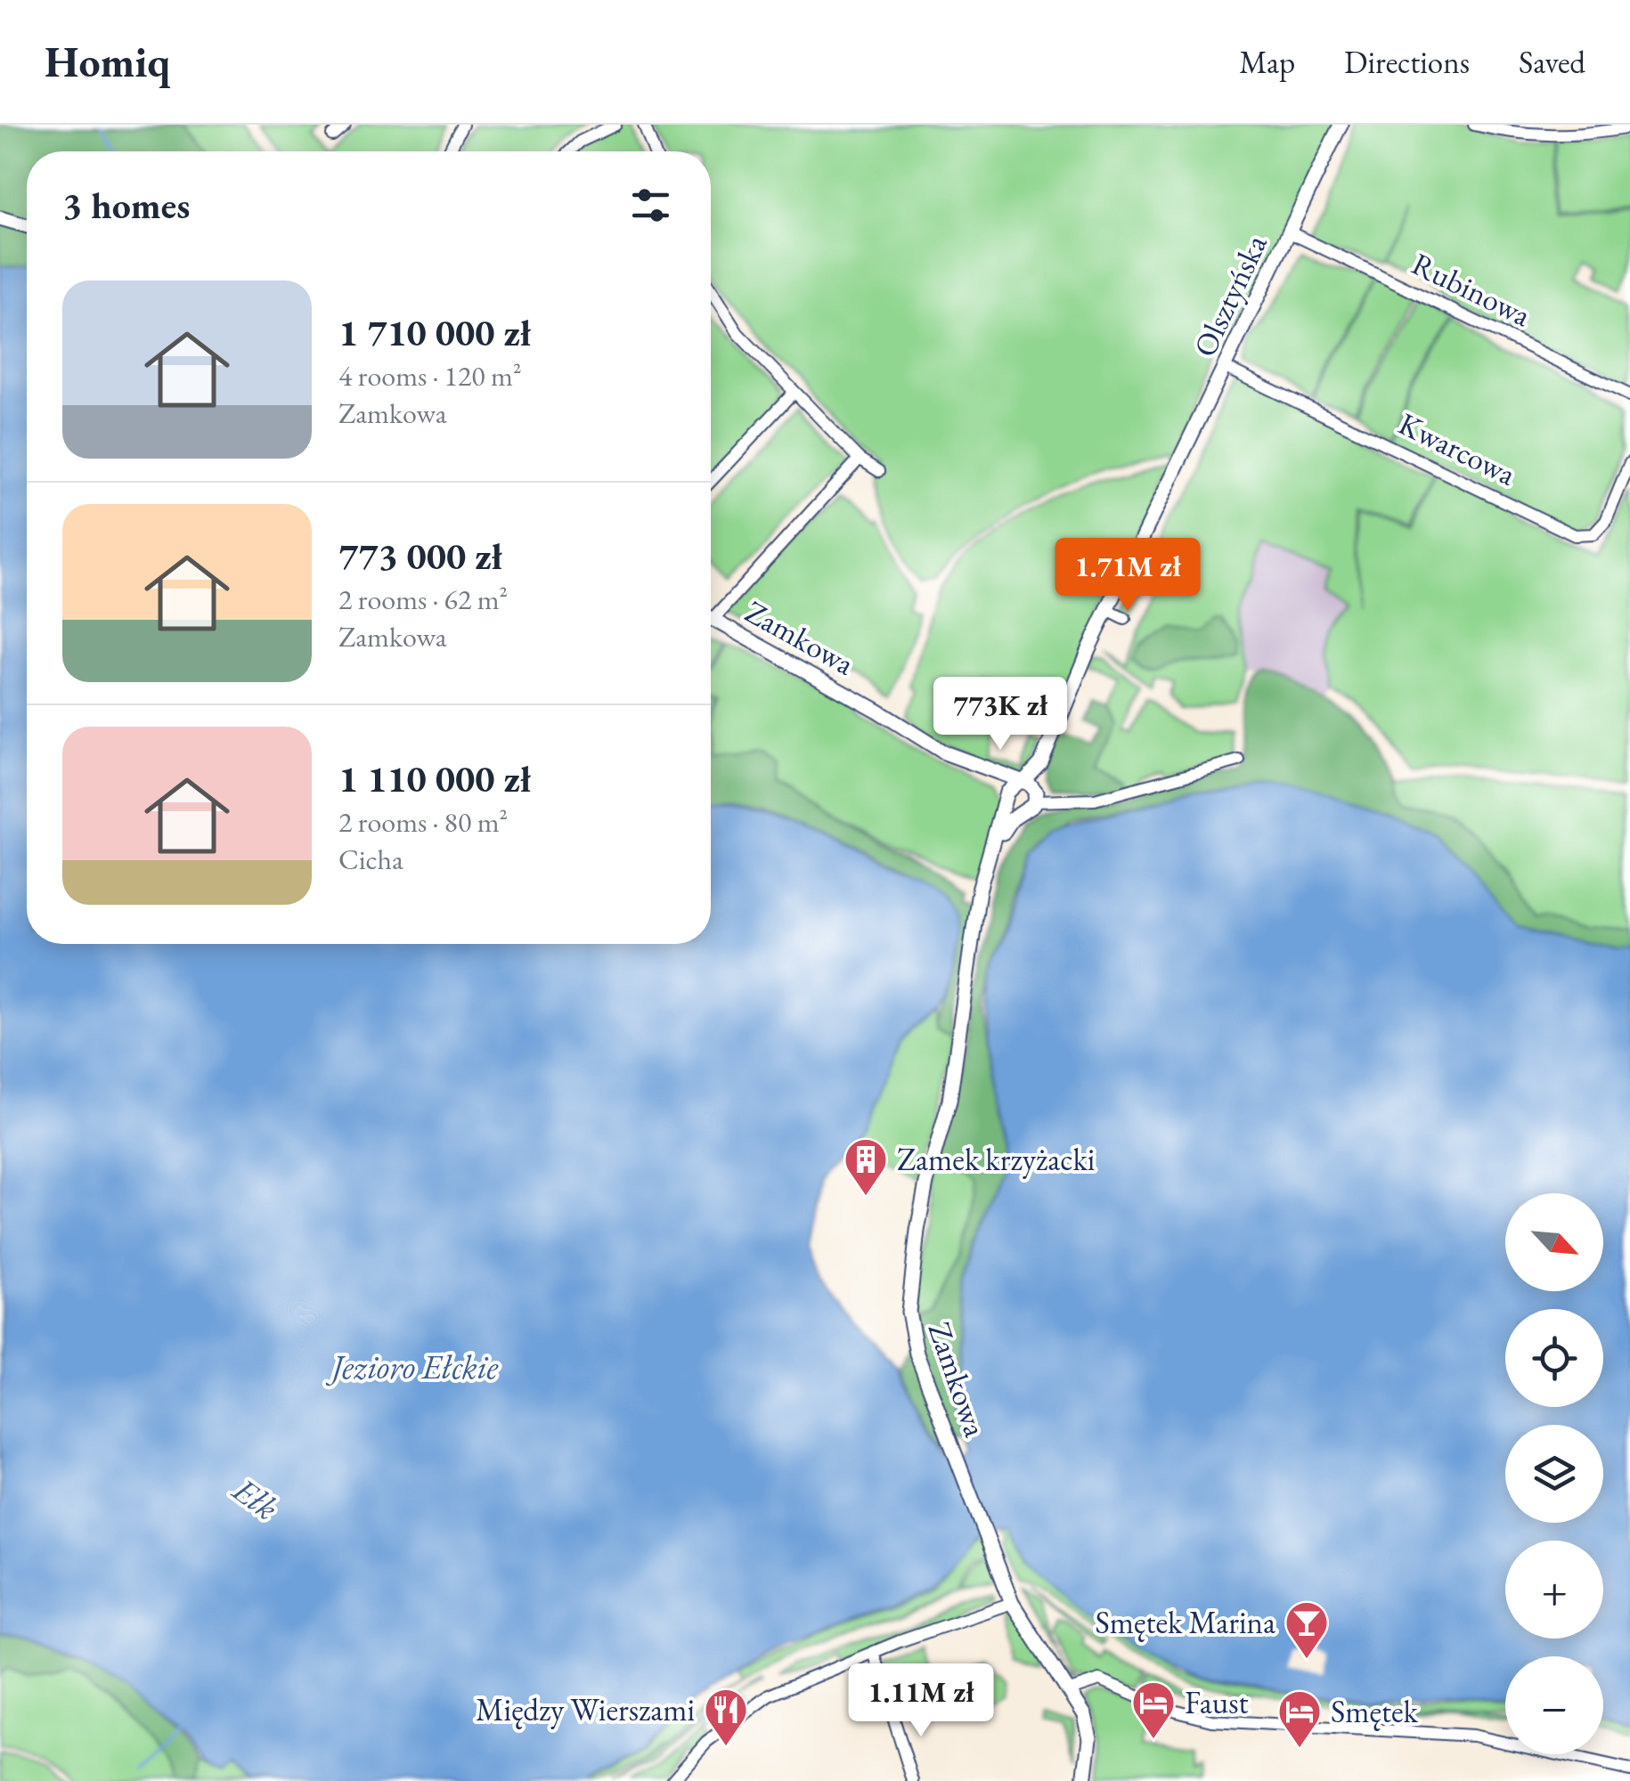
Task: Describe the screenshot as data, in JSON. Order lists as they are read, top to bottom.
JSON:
{
  "streets": {
    "street": [
      "Rubinowa",
      "Olsztyńska",
      "Kwarcowa",
      "Zamkowa"
    ]
  },
  "crossings": [
    ["Rubinowa", "Olsztyńska"],
    ["Olsztyńska", "Kwarcowa"]
  ],
  "water": ["Jezioro Ełckie", "Ełk"],
  "places": {
    "building": ["Zamek krzyżacki"],
    "bar": ["Smętek Marina"],
    "hotel": ["Faust", "Smętek"],
    "restaurant": ["Między Wierszami"]
  },
  "north": "bottom right",
  "page": {
    "header": "Homiq",
    "nav": ["Map", "Directions", "Saved"],
    "heading": "3 homes",
    "list": [
      {
        "name": "1 710 000 zł",
        "note": "4 rooms · 120 m² · Zamkowa"
      },
      {
        "name": "773 000 zł",
        "note": "2 rooms · 62 m² · Zamkowa"
      },
      {
        "name": "1 110 000 zł",
        "note": "2 rooms · 80 m² · Cicha"
      }
    ],
    "price": ["1.71M zł", "773K zł", "1.11M zł"],
    "map_buttons": ["+", "−"]
  }
}
